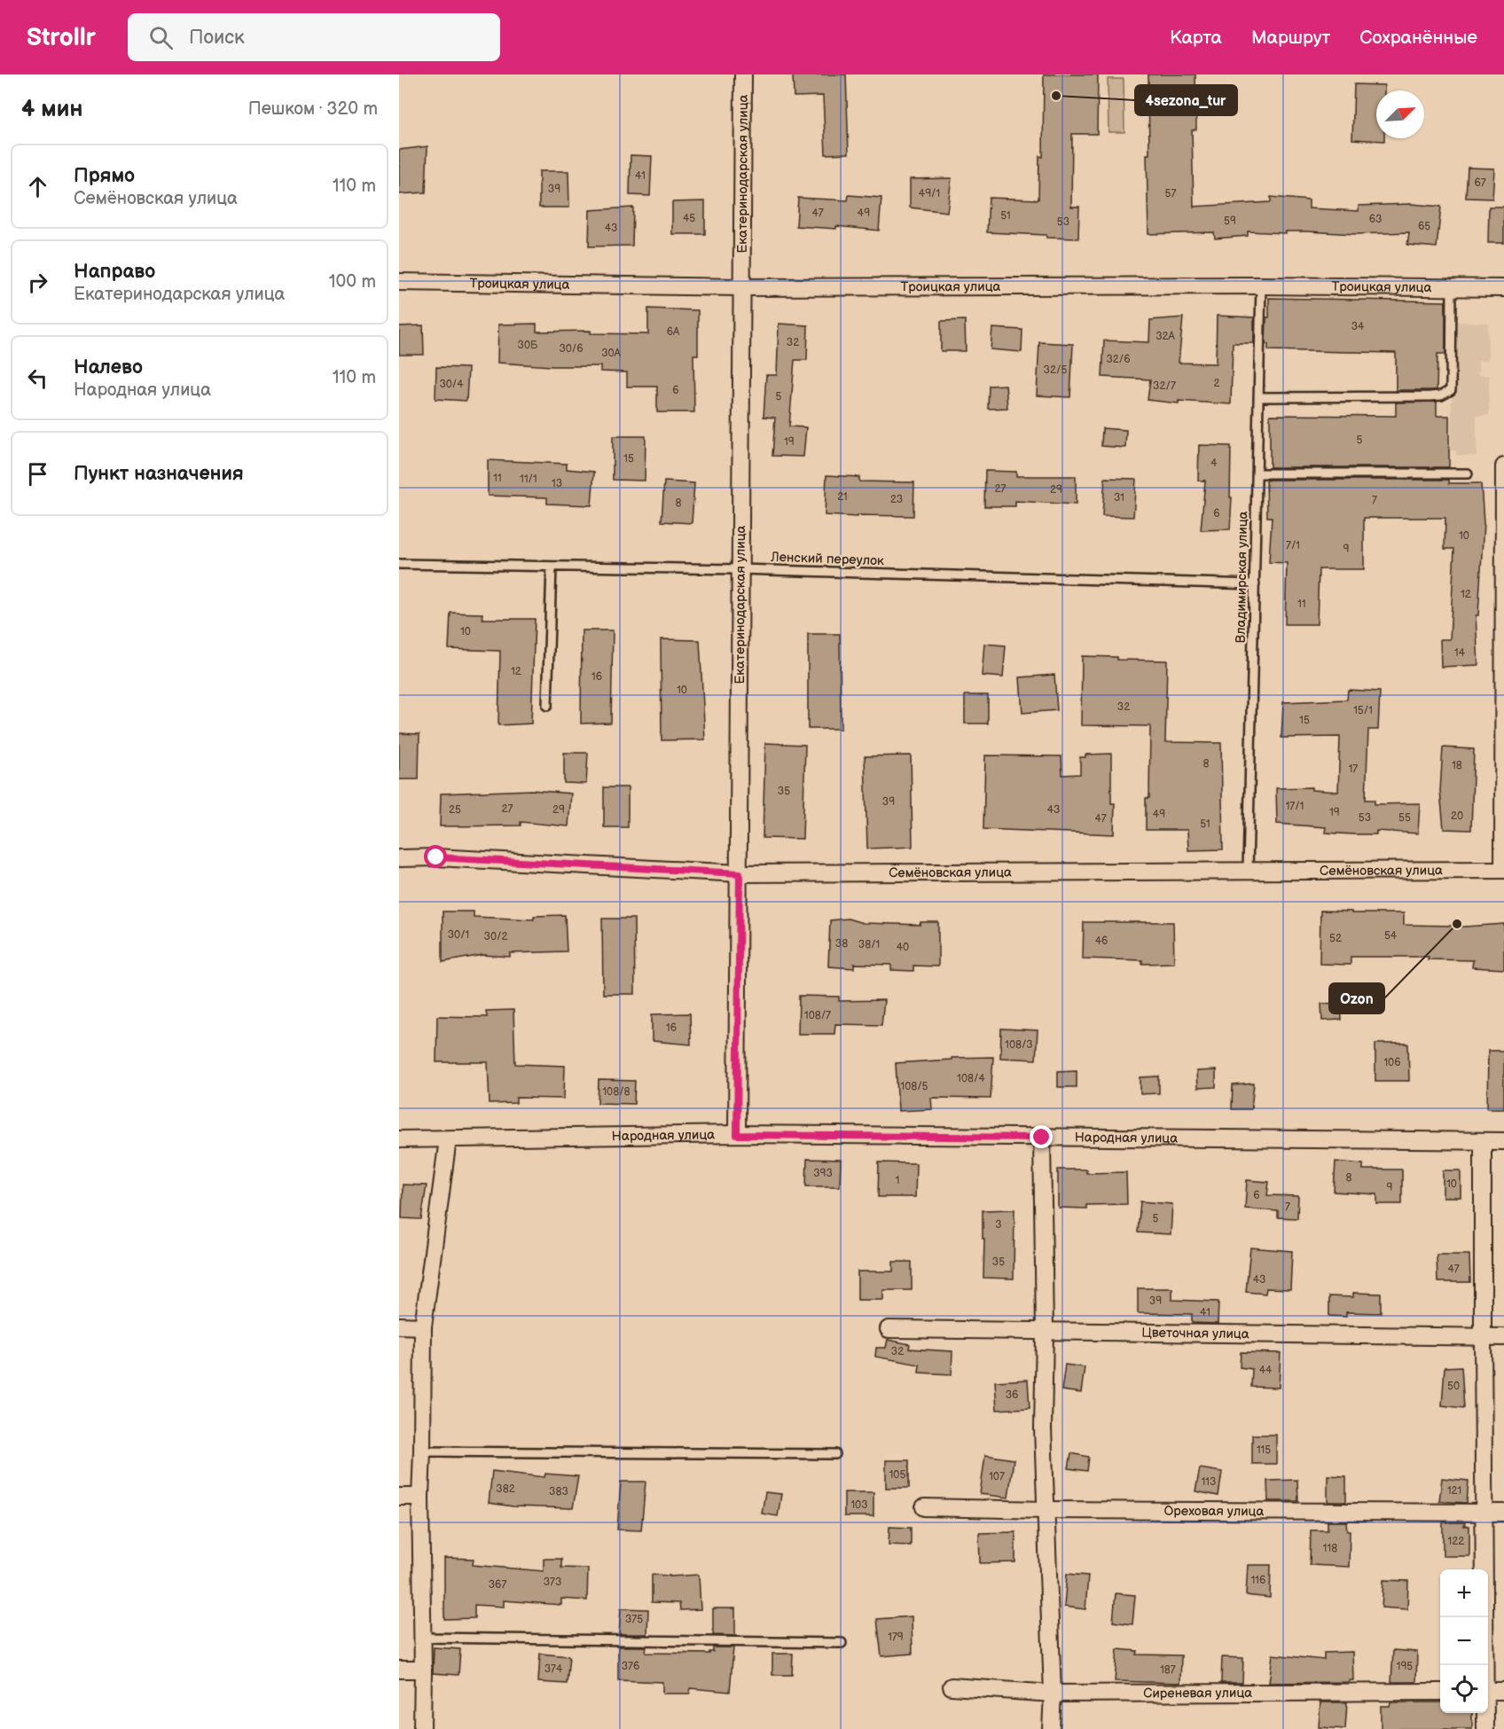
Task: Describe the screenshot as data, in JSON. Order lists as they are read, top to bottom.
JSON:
{
  "streets": {
    "street": [
      "Екатеринодарская улица",
      "Троицкая улица",
      "Семёновская улица",
      "Народная улица",
      "Цветочная улица",
      "Ореховая улица",
      "Сиреневая улица"
    ],
    "lane": ["Ленский переулок", "Владимирская улица"]
  },
  "crossings": [
    ["Екатеринодарская улица", "Троицкая улица"],
    ["Екатеринодарская улица", "Ленский переулок"],
    ["Екатеринодарская улица", "Семёновская улица"],
    ["Екатеринодарская улица", "Народная улица"],
    ["Троицкая улица", "Владимирская улица"],
    ["Ленский переулок", "Владимирская улица"],
    ["Владимирская улица", "Семёновская улица"]
  ],
  "places": ["4sezona_tur", "Ozon"],
  "house_numbers": [
    "41",
    "67",
    "39",
    "49/1",
    "57",
    "47",
    "49",
    "51",
    "45",
    "63",
    "59",
    "53",
    "65",
    "43",
    "34",
    "6А",
    "32А",
    "32",
    "30Б",
    "30/6",
    "30А",
    "32/6",
    "32/5",
    "2",
    "30/4",
    "32/7",
    "6",
    "5",
    "5",
    "19",
    "15",
    "4",
    "11",
    "11/1",
    "13",
    "27",
    "29",
    "21",
    "31",
    "23",
    "7",
    "8",
    "6",
    "10",
    "7/1",
    "9",
    "12",
    "11",
    "10",
    "14",
    "12",
    "16",
    "10",
    "32",
    "15/1",
    "15",
    "8",
    "18",
    "17",
    "35",
    "39",
    "17/1",
    "27",
    "25",
    "29",
    "43",
    "19",
    "49",
    "20",
    "53",
    "55",
    "47",
    "51",
    "30/1",
    "54",
    "30/2",
    "52",
    "46",
    "38",
    "38/1",
    "40",
    "108/7",
    "16",
    "108/3",
    "106",
    "108/4",
    "108/5",
    "108/8",
    "393",
    "8",
    "1",
    "10",
    "9",
    "6",
    "7",
    "5",
    "3",
    "35",
    "47",
    "43",
    "39",
    "41",
    "32",
    "44",
    "50",
    "36",
    "115",
    "105",
    "107",
    "113",
    "382",
    "121",
    "383",
    "103",
    "122",
    "118",
    "116",
    "373",
    "367",
    "375",
    "179",
    "376",
    "195",
    "374",
    "187"
  ],
  "north": "top right",
  "page": {
    "header": "Strollr",
    "search": "Поиск",
    "nav": ["Карта", "Маршрут", "Сохранённые"],
    "heading": ["4 мин", "Пешком · 320 m"],
    "list": [
      ["Прямо", "Семёновская улица", "110 m"],
      ["Направо", "Екатеринодарская улица", "100 m"],
      ["Налево", "Народная улица", "110 m"],
      "Пункт назначения"
    ],
    "map_buttons": ["+", "−"]
  }
}
